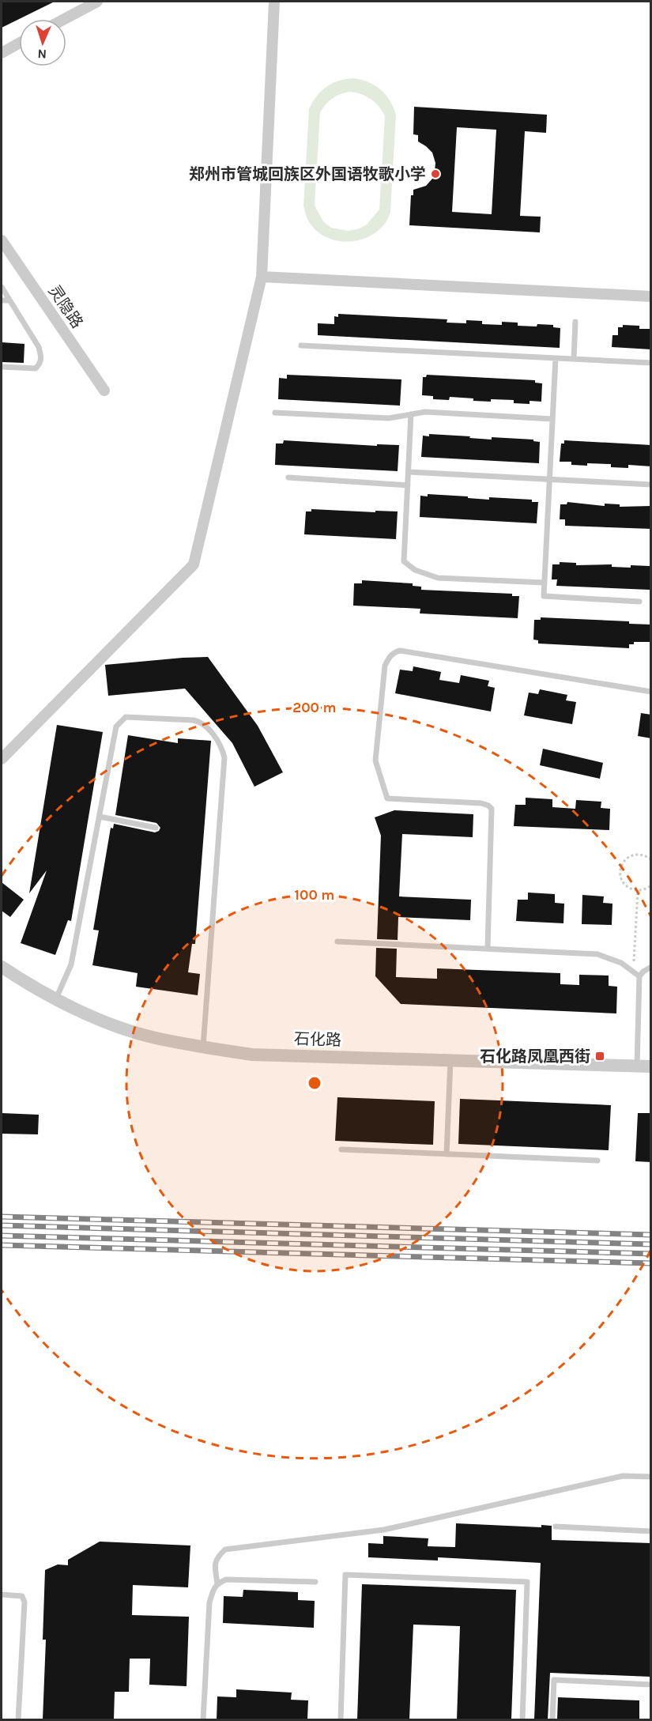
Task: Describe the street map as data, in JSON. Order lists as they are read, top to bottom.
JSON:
{
  "streets": {
    "street": ["灵隐路", "石化路"]
  },
  "places": {
    "other": ["郑州市管城回族区外国语牧歌小学"],
    "transit": ["石化路凤凰西街"]
  },
  "north": "bottom",
  "rings": ["200 m", "100 m"]
}
